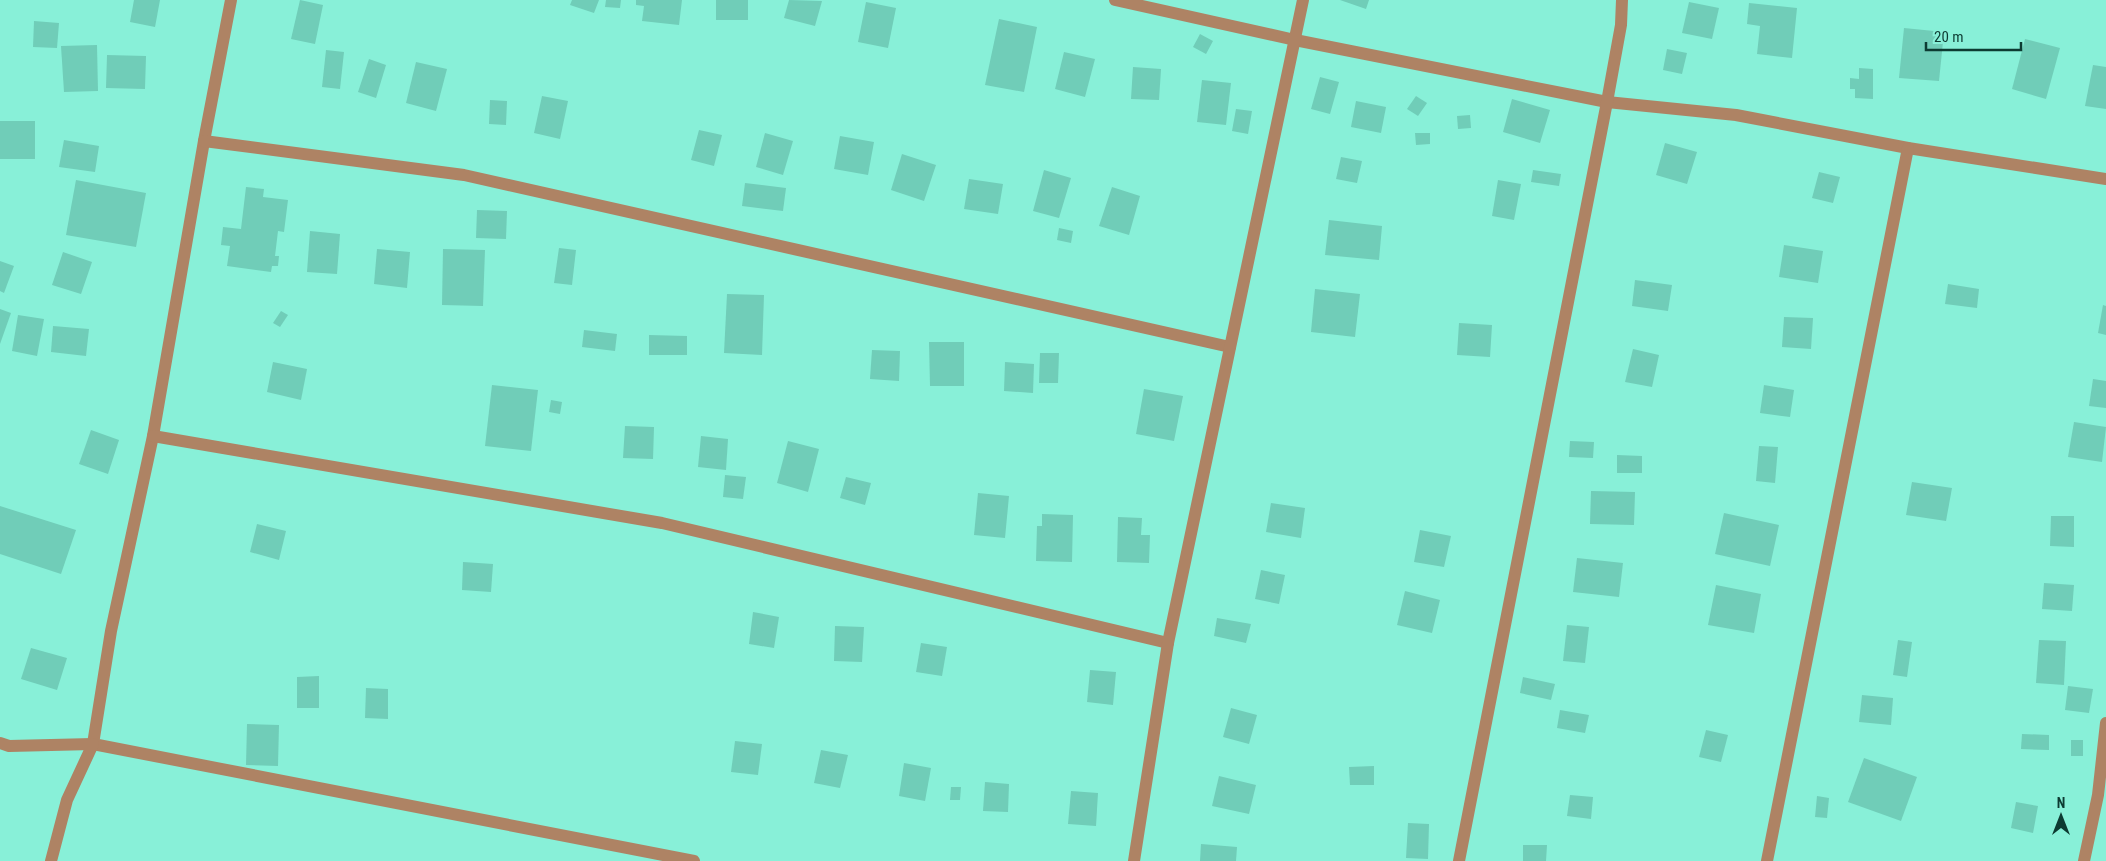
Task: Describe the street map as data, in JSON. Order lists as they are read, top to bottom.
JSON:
{
  "scale_bar": "20 m",
  "north": "top"
}
